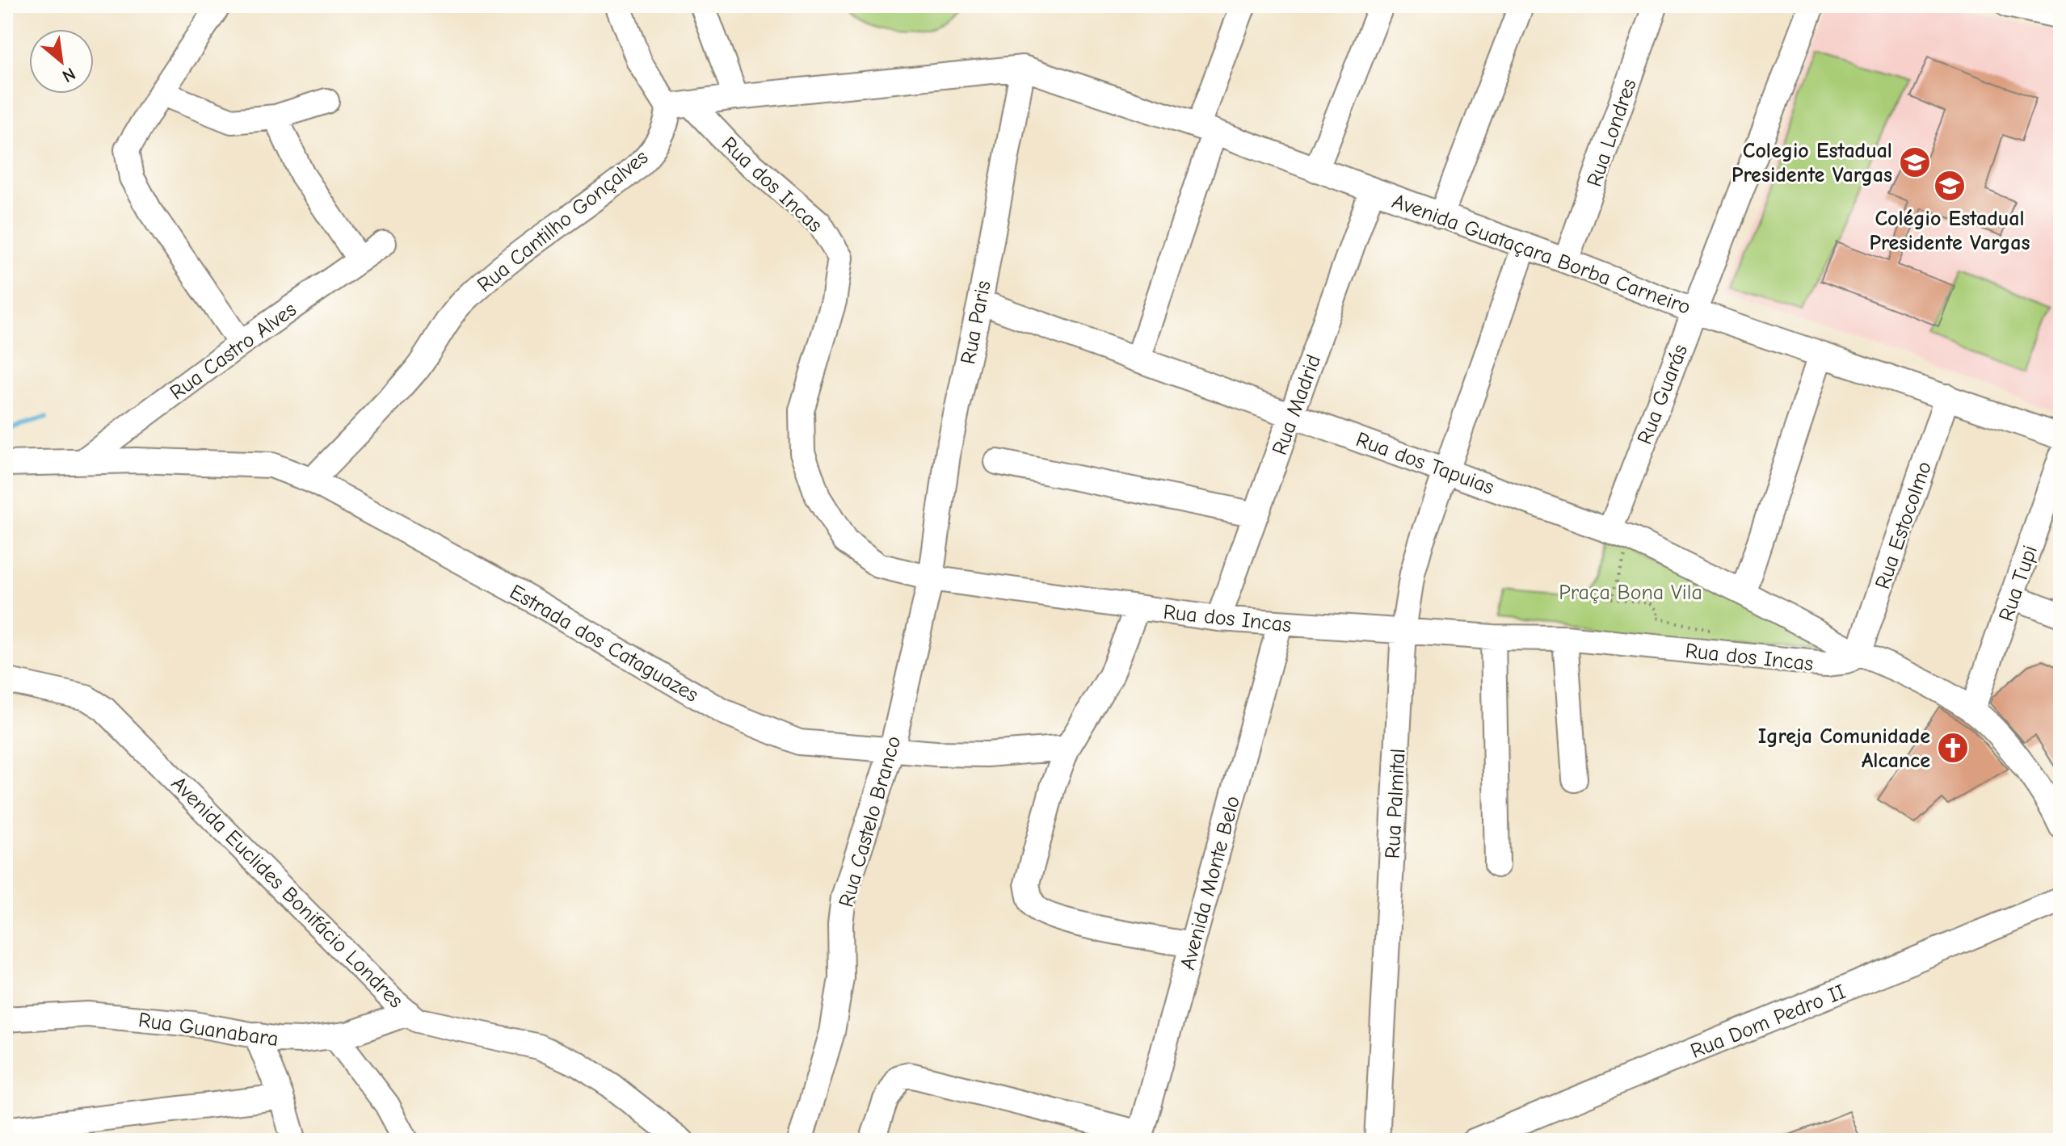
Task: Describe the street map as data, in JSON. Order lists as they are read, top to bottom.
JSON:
{
  "streets": {
    "street": [
      "Rua Londres",
      "Rua dos Incas",
      "Rua Cantilho Gonçalves",
      "Avenida Guataçara Borba Carneiro",
      "Rua Paris",
      "Rua Castro Alves",
      "Rua Guarás",
      "Rua Madrid",
      "Rua dos Tapuias",
      "Rua Estocolmo",
      "Rua Tupi",
      "Estrada dos Cataguazes",
      "Rua Palmital",
      "Rua Castelo Branco",
      "Avenida Monte Belo",
      "Avenida Euclides Bonifácio Londres",
      "Rua Dom Pedro II",
      "Rua Guanabara"
    ]
  },
  "crossings": [
    ["Rua Londres", "Avenida Guataçara Borba Carneiro"],
    ["Rua dos Incas", "Rua Cantilho Gonçalves"],
    ["Rua dos Incas", "Rua Paris"],
    ["Rua dos Incas", "Rua Madrid"],
    ["Rua dos Incas", "Rua dos Tapuias"],
    ["Rua dos Incas", "Rua Estocolmo"],
    ["Rua dos Incas", "Rua Palmital"],
    ["Rua dos Incas", "Rua Castelo Branco"],
    ["Rua dos Incas", "Avenida Monte Belo"],
    ["Rua Cantilho Gonçalves", "Estrada dos Cataguazes"],
    ["Avenida Guataçara Borba Carneiro", "Rua Paris"],
    ["Avenida Guataçara Borba Carneiro", "Rua Guarás"],
    ["Avenida Guataçara Borba Carneiro", "Rua Madrid"],
    ["Avenida Guataçara Borba Carneiro", "Rua Estocolmo"],
    ["Avenida Guataçara Borba Carneiro", "Rua Palmital"],
    ["Rua Paris", "Rua dos Tapuias"],
    ["Rua Paris", "Rua Castelo Branco"],
    ["Rua Castro Alves", "Estrada dos Cataguazes"],
    ["Rua Guarás", "Rua dos Tapuias"],
    ["Rua Madrid", "Rua dos Tapuias"],
    ["Rua dos Tapuias", "Rua Estocolmo"],
    ["Rua dos Tapuias", "Rua Palmital"],
    ["Estrada dos Cataguazes", "Rua Castelo Branco"],
    ["Avenida Euclides Bonifácio Londres", "Rua Guanabara"]
  ],
  "parks": ["Praça Bona Vila"],
  "places": {
    "school or university": ["Colegio Estadual Presidente Vargas", "Colégio Estadual Presidente Vargas"],
    "church": ["Igreja Comunidade Alcance"]
  },
  "north": "bottom right"
}
